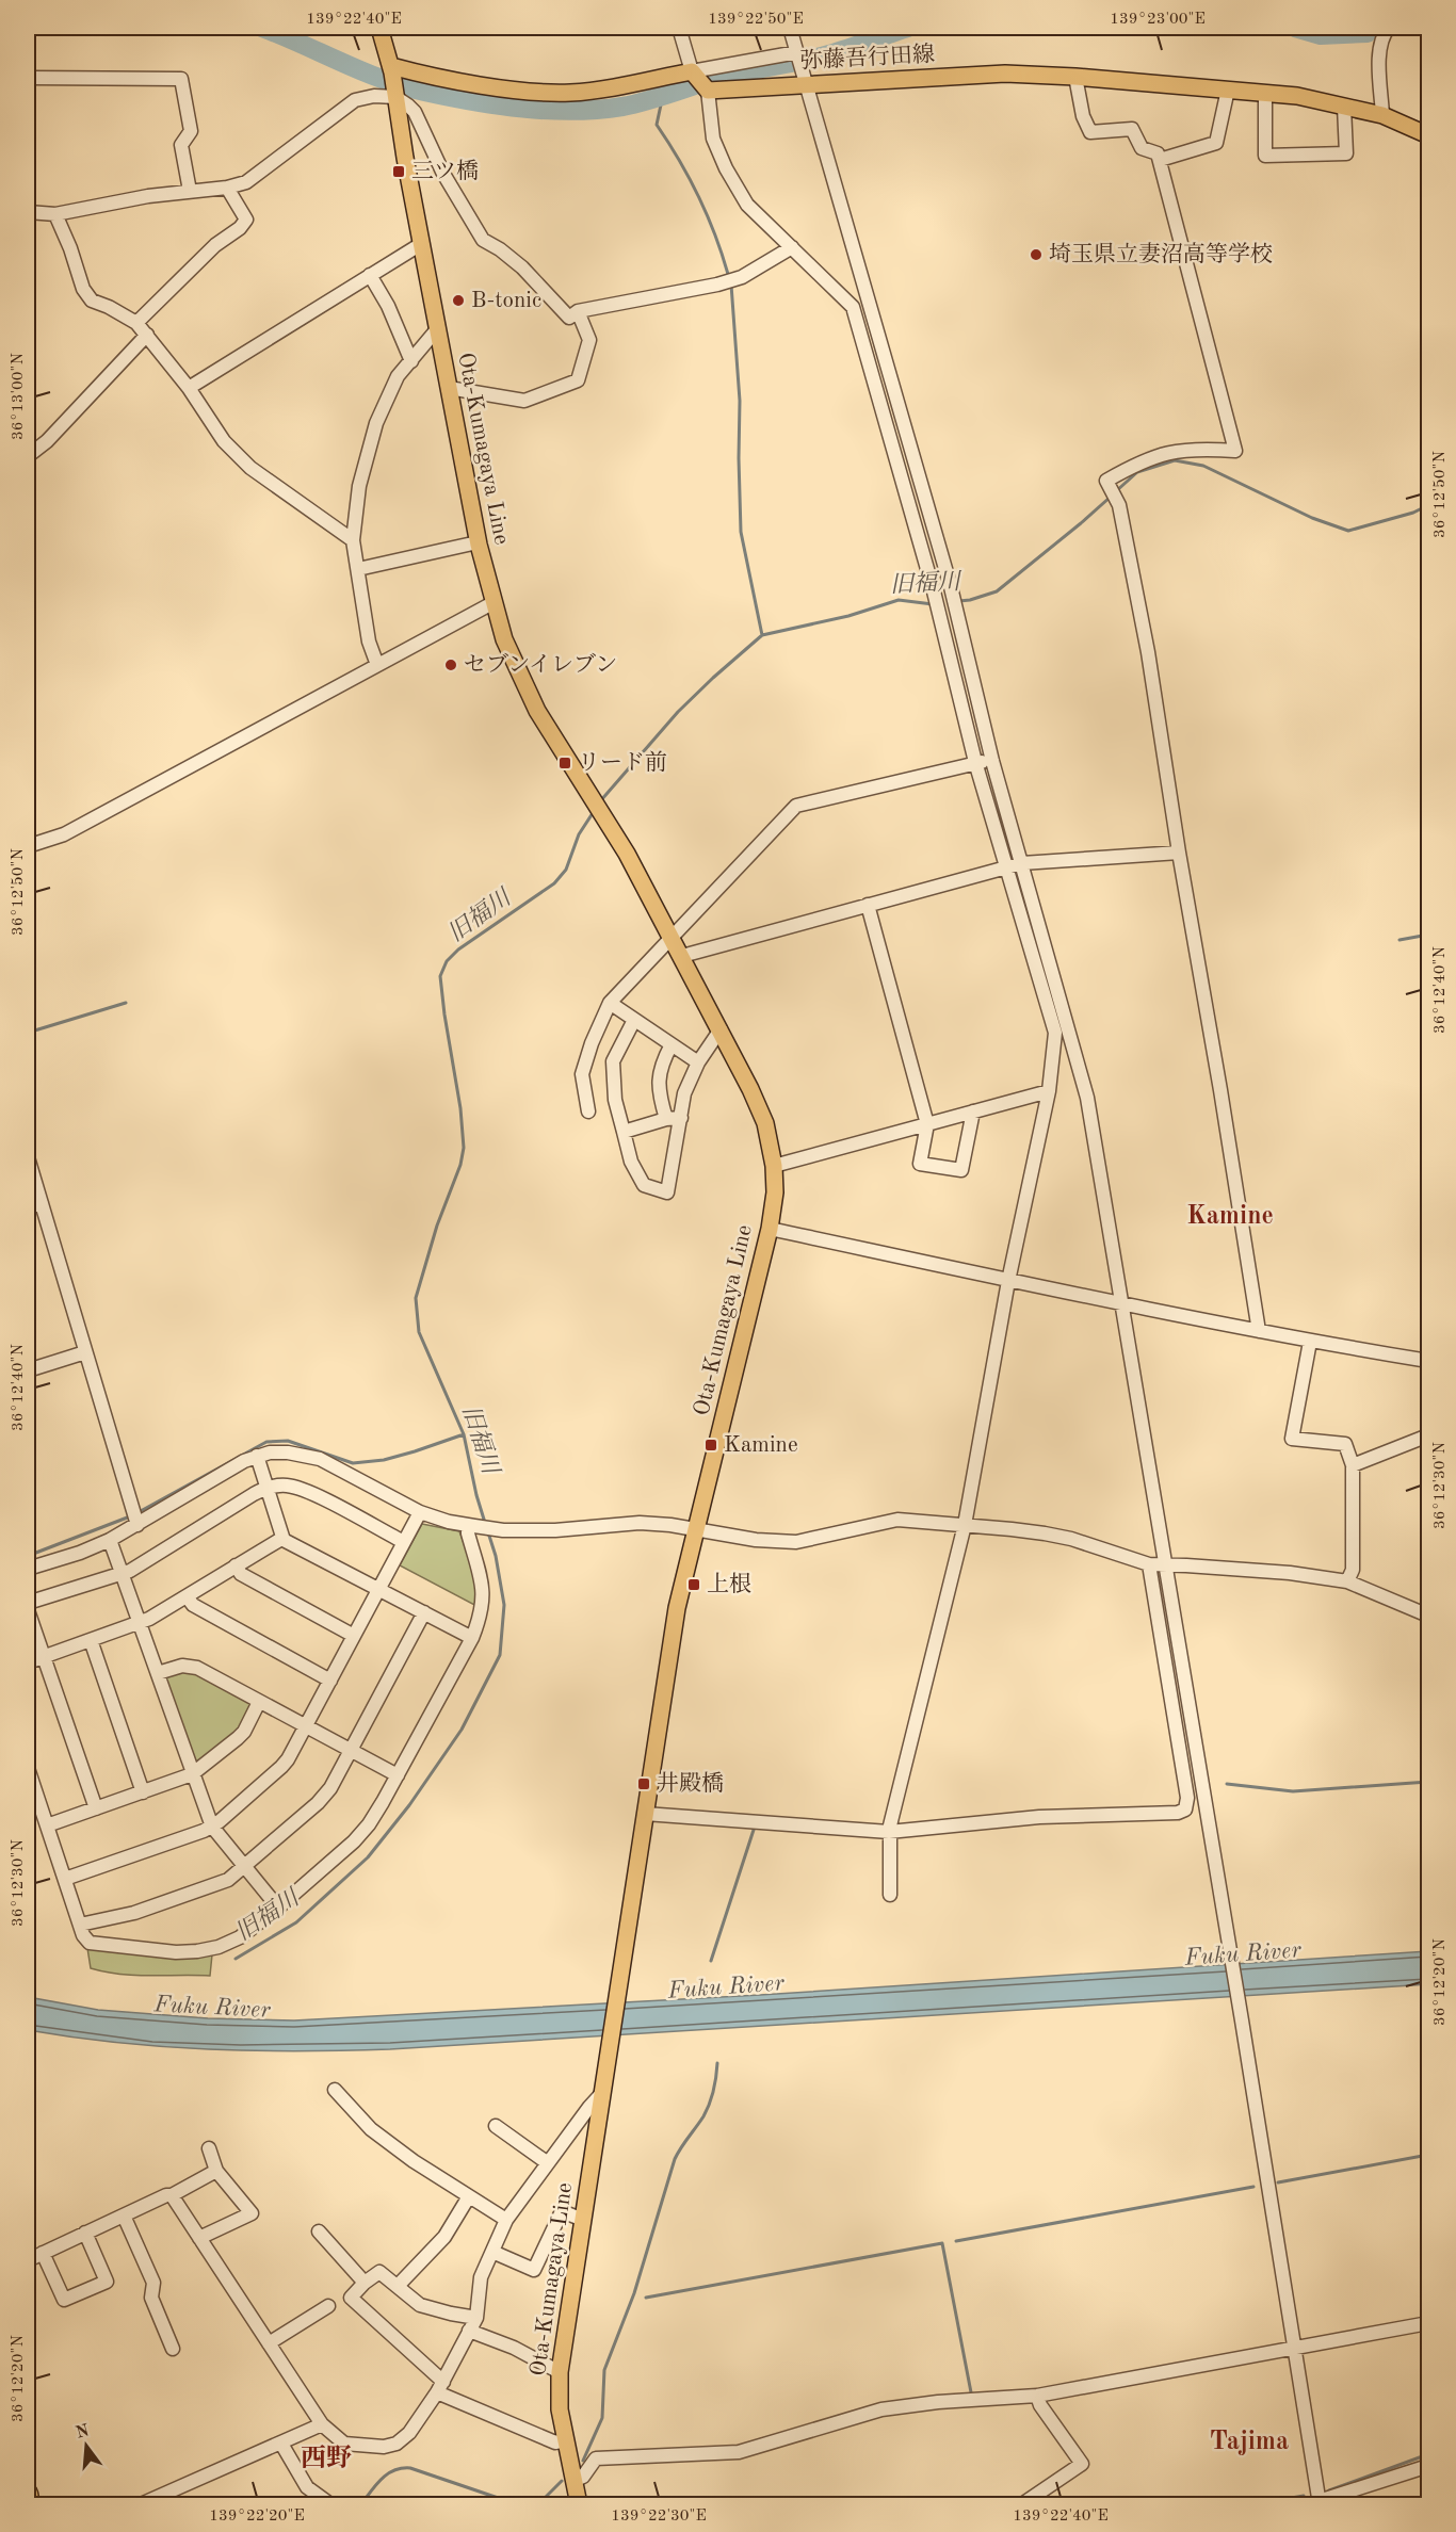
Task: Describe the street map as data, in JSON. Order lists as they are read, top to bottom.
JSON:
{
  "streets": {
    "main road": ["弥藤吾行田線", "Ota-Kumagaya Line"]
  },
  "districts": ["Kamine", "Tajima", "西野"],
  "water": ["旧福川", "Fuku River"],
  "places": {
    "transit": [
      "三ツ橋",
      "リード前",
      "Kamine",
      "上根",
      "井殿橋"
    ],
    "other": ["埼玉県立妻沼高等学校", "B-tonic", "セブンイレブン"]
  },
  "north": "top",
  "coordinates": [
    "139°22'40\"E",
    "139°22'50\"E",
    "139°23'00\"E",
    "36°13'00\"N",
    "36°12'50\"N",
    "36°12'40\"N",
    "36°12'30\"N",
    "36°12'20\"N",
    "139°22'20\"E",
    "139°22'30\"E"
  ]
}
